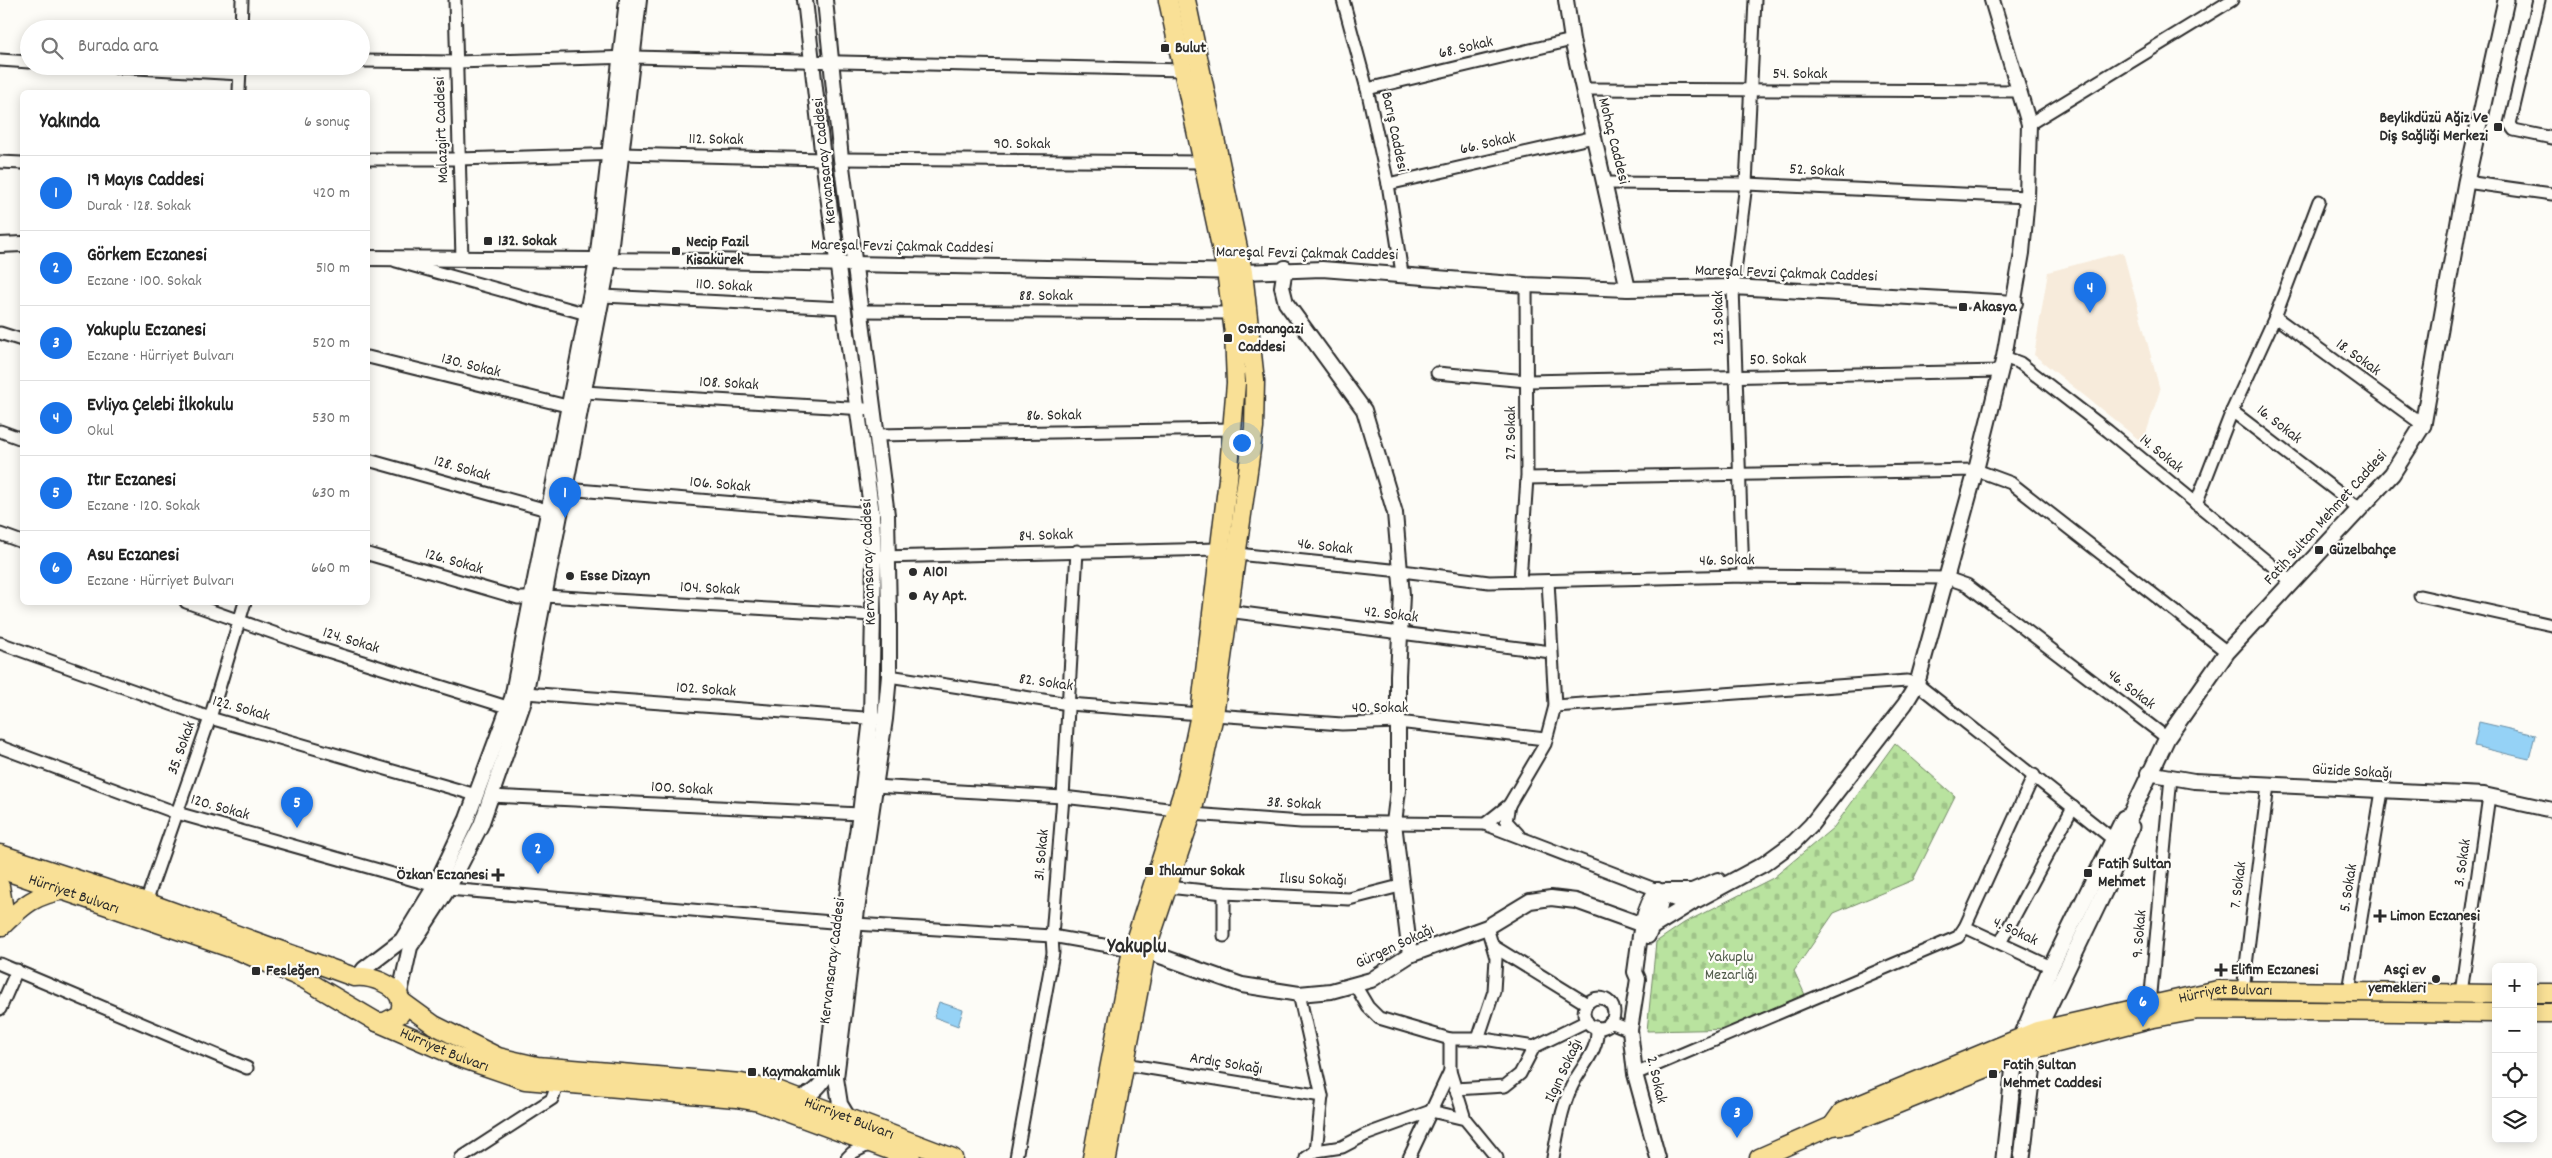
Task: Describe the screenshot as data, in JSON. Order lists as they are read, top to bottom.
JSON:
{
  "streets": {
    "main road": ["Fatih Sultan Mehmet Caddesi", "Hürriyet Bulvarı"],
    "street": [
      "68. Sokak",
      "54. Sokak",
      "Malazgirt Caddesi",
      "Barış Caddesi",
      "112. Sokak",
      "Mohaç Caddesi",
      "90. Sokak",
      "66. Sokak",
      "Kervansaray Caddesi",
      "52. Sokak",
      "Mareşal Fevzi Çakmak Caddesi",
      "110. Sokak",
      "88. Sokak",
      "23. Sokak",
      "18. Sokak",
      "50. Sokak",
      "130. Sokak",
      "108. Sokak",
      "86. Sokak",
      "16. Sokak",
      "27. Sokak",
      "14. Sokak",
      "128. Sokak",
      "106. Sokak",
      "84. Sokak",
      "46. Sokak",
      "126. Sokak",
      "104. Sokak",
      "42. Sokak",
      "124. Sokak",
      "82. Sokak",
      "102. Sokak",
      "40. Sokak",
      "122. Sokak",
      "35. Sokak",
      "Güzide Sokağı",
      "100. Sokak",
      "38. Sokak",
      "120. Sokak",
      "31. Sokak",
      "3. Sokak",
      "Ilısu Sokağı",
      "7. Sokak",
      "5. Sokak",
      "4. Sokak",
      "9. Sokak",
      "Gürgen Sokağı",
      "Ardıç Sokağı",
      "Ilgın Sokağı",
      "2. Sokak"
    ]
  },
  "crossings": [
    ["68. Sokak", "Barış Caddesi"],
    ["68. Sokak", "Mohaç Caddesi"],
    ["54. Sokak", "Mohaç Caddesi"],
    ["54. Sokak", "23. Sokak"],
    ["Malazgirt Caddesi", "112. Sokak"],
    ["Malazgirt Caddesi", "Mareşal Fevzi Çakmak Caddesi"],
    ["Barış Caddesi", "66. Sokak"],
    ["Barış Caddesi", "Mareşal Fevzi Çakmak Caddesi"],
    ["112. Sokak", "Kervansaray Caddesi"],
    ["Mohaç Caddesi", "66. Sokak"],
    ["Mohaç Caddesi", "52. Sokak"],
    ["Mohaç Caddesi", "Mareşal Fevzi Çakmak Caddesi"],
    ["90. Sokak", "Kervansaray Caddesi"],
    ["Kervansaray Caddesi", "Mareşal Fevzi Çakmak Caddesi"],
    ["Kervansaray Caddesi", "110. Sokak"],
    ["Kervansaray Caddesi", "88. Sokak"],
    ["Kervansaray Caddesi", "108. Sokak"],
    ["Kervansaray Caddesi", "86. Sokak"],
    ["Kervansaray Caddesi", "106. Sokak"],
    ["Kervansaray Caddesi", "84. Sokak"],
    ["Kervansaray Caddesi", "104. Sokak"],
    ["Kervansaray Caddesi", "82. Sokak"],
    ["Kervansaray Caddesi", "102. Sokak"],
    ["Kervansaray Caddesi", "100. Sokak"],
    ["Kervansaray Caddesi", "38. Sokak"],
    ["Kervansaray Caddesi", "120. Sokak"],
    ["Kervansaray Caddesi", "Hürriyet Bulvarı"],
    ["52. Sokak", "23. Sokak"],
    ["Mareşal Fevzi Çakmak Caddesi", "23. Sokak"],
    ["Mareşal Fevzi Çakmak Caddesi", "27. Sokak"],
    ["23. Sokak", "50. Sokak"],
    ["23. Sokak", "46. Sokak"],
    ["18. Sokak", "Fatih Sultan Mehmet Caddesi"],
    ["50. Sokak", "27. Sokak"],
    ["16. Sokak", "14. Sokak"],
    ["16. Sokak", "Fatih Sultan Mehmet Caddesi"],
    ["27. Sokak", "46. Sokak"],
    ["14. Sokak", "Fatih Sultan Mehmet Caddesi"],
    ["Fatih Sultan Mehmet Caddesi", "46. Sokak"],
    ["Fatih Sultan Mehmet Caddesi", "Güzide Sokağı"],
    ["Fatih Sultan Mehmet Caddesi", "Hürriyet Bulvarı"],
    ["Fatih Sultan Mehmet Caddesi", "4. Sokak"],
    ["84. Sokak", "31. Sokak"],
    ["126. Sokak", "104. Sokak"],
    ["124. Sokak", "35. Sokak"],
    ["82. Sokak", "40. Sokak"],
    ["82. Sokak", "31. Sokak"],
    ["122. Sokak", "35. Sokak"],
    ["35. Sokak", "120. Sokak"],
    ["35. Sokak", "Hürriyet Bulvarı"],
    ["Güzide Sokağı", "3. Sokak"],
    ["Güzide Sokağı", "7. Sokak"],
    ["Güzide Sokağı", "5. Sokak"],
    ["Güzide Sokağı", "9. Sokak"],
    ["38. Sokak", "31. Sokak"],
    ["120. Sokak", "31. Sokak"],
    ["120. Sokak", "Gürgen Sokağı"],
    ["3. Sokak", "Hürriyet Bulvarı"],
    ["7. Sokak", "Hürriyet Bulvarı"],
    ["5. Sokak", "Hürriyet Bulvarı"],
    ["Hürriyet Bulvarı", "9. Sokak"],
    ["Gürgen Sokağı", "2. Sokak"]
  ],
  "districts": ["Yakuplu"],
  "parks": ["Yakuplu Mezarlığı"],
  "places": {
    "transit": [
      "Bulut",
      "Beylikdüzü Ağiz Ve Diş Sağliği Merkezi",
      "132. Sokak",
      "Necip Fazil Kisakürek",
      "Akasya",
      "Osmangazi Caddesi",
      "Güzelbahçe",
      "Ihlamur Sokak",
      "Fatih Sultan Mehmet",
      "Fesleğen",
      "Kaymakamlık",
      "Fatih Sultan Mehmet Caddesi"
    ],
    "other": [
      "A101",
      "Esse Dizayn",
      "Ay Apt.",
      "Asçi ev yemekleri"
    ],
    "health": ["Özkan Eczanesi", "Limon Eczanesi", "Elifim Eczanesi"]
  },
  "page": {
    "search": "Burada ara",
    "heading": ["Yakında", "6 sonuç"],
    "list": [
      {
        "mark": "1",
        "name": "19 Mayıs Caddesi",
        "note": "Durak · 128. Sokak",
        "value": "420 m"
      },
      {
        "mark": "2",
        "name": "Görkem Eczanesi",
        "note": "Eczane · 100. Sokak",
        "value": "510 m"
      },
      {
        "mark": "3",
        "name": "Yakuplu Eczanesi",
        "note": "Eczane · Hürriyet Bulvarı",
        "value": "520 m"
      },
      {
        "mark": "4",
        "name": "Evliya Çelebi İlkokulu",
        "note": "Okul",
        "value": "530 m"
      },
      {
        "mark": "5",
        "name": "Itır Eczanesi",
        "note": "Eczane · 120. Sokak",
        "value": "630 m"
      },
      {
        "mark": "6",
        "name": "Asu Eczanesi",
        "note": "Eczane · Hürriyet Bulvarı",
        "value": "660 m"
      }
    ],
    "pins": [
      "4",
      "1",
      "5",
      "2",
      "6",
      "3"
    ],
    "map_buttons": ["+", "−"]
  }
}
